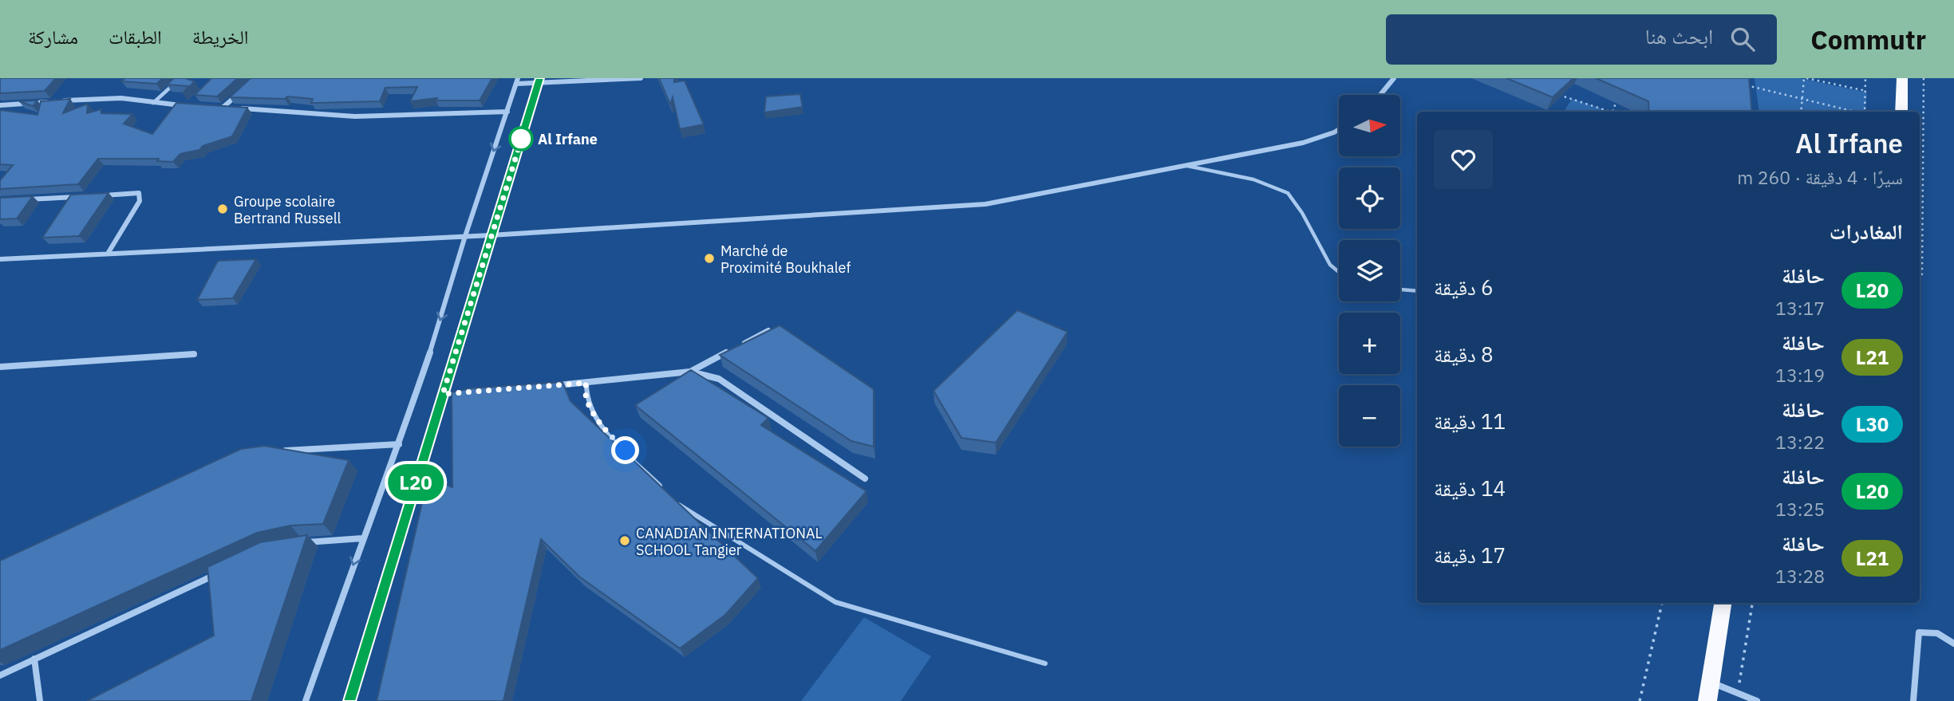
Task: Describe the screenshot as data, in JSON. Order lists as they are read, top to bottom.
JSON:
{
  "places": [
    "Al Irfane",
    "Groupe scolaire Bertrand Russell",
    "Marché de Proximité Boukhalef",
    "CANADIAN INTERNATIONAL SCHOOL Tangier"
  ],
  "lines": ["bus line L20"],
  "north": "right",
  "page": {
    "header": "Commutr",
    "search": "ابحث هنا",
    "nav": ["الخريطة", "الطبقات", "مشاركة"],
    "on_map": "L20",
    "map_buttons": ["+", "−"],
    "heading": [
      ["Al Irfane", "سيرًا · 4 دقيقة · 260 m"],
      "المغادرات"
    ],
    "list": [
      {
        "mark": "L20",
        "name": "حافلة",
        "note": "13:17",
        "value": "6 دقيقة"
      },
      {
        "mark": "L21",
        "name": "حافلة",
        "note": "13:19",
        "value": "8 دقيقة"
      },
      {
        "mark": "L30",
        "name": "حافلة",
        "note": "13:22",
        "value": "11 دقيقة"
      },
      {
        "mark": "L20",
        "name": "حافلة",
        "note": "13:25",
        "value": "14 دقيقة"
      },
      {
        "mark": "L21",
        "name": "حافلة",
        "note": "13:28",
        "value": "17 دقيقة"
      }
    ]
  }
}
